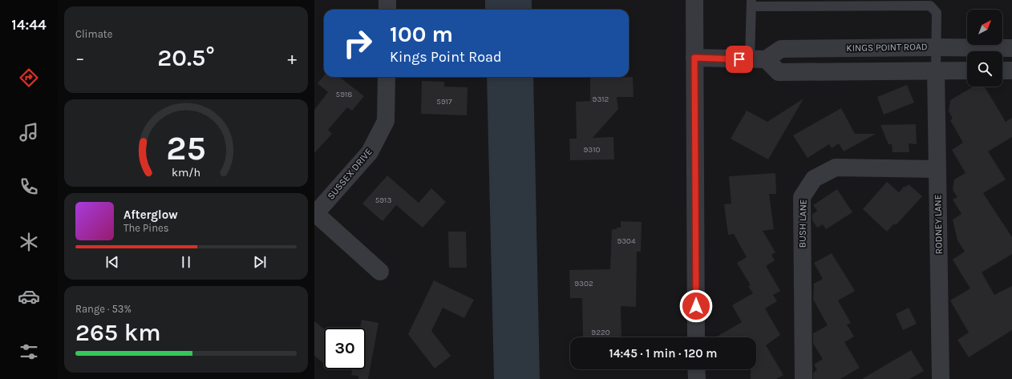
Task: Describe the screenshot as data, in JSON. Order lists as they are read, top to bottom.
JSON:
{
  "streets": {
    "street": [
      "KINGS POINT ROAD",
      "SUSSEX DRIVE",
      "BUSH LANE",
      "RODNEY LANE"
    ]
  },
  "crossings": [
    ["BUSH LANE", "RODNEY LANE"]
  ],
  "house_numbers": [
    "5918",
    "9312",
    "5917",
    "9310",
    "5913",
    "9304",
    "9302",
    "9220"
  ],
  "north": "top right",
  "page": {
    "tabs": "14:44",
    "tile": [
      "Climate",
      ["Range · 53%", "265 km"]
    ],
    "turn": ["100 m", "Kings Point Road"],
    "heat": ["−", "20.5°", "+"],
    "song": ["Afterglow", "The Pines"],
    "limit": "30",
    "trip": "14:45 · 1 min · 120 m",
    "gauge": ["25", "km/h"]
  }
}
